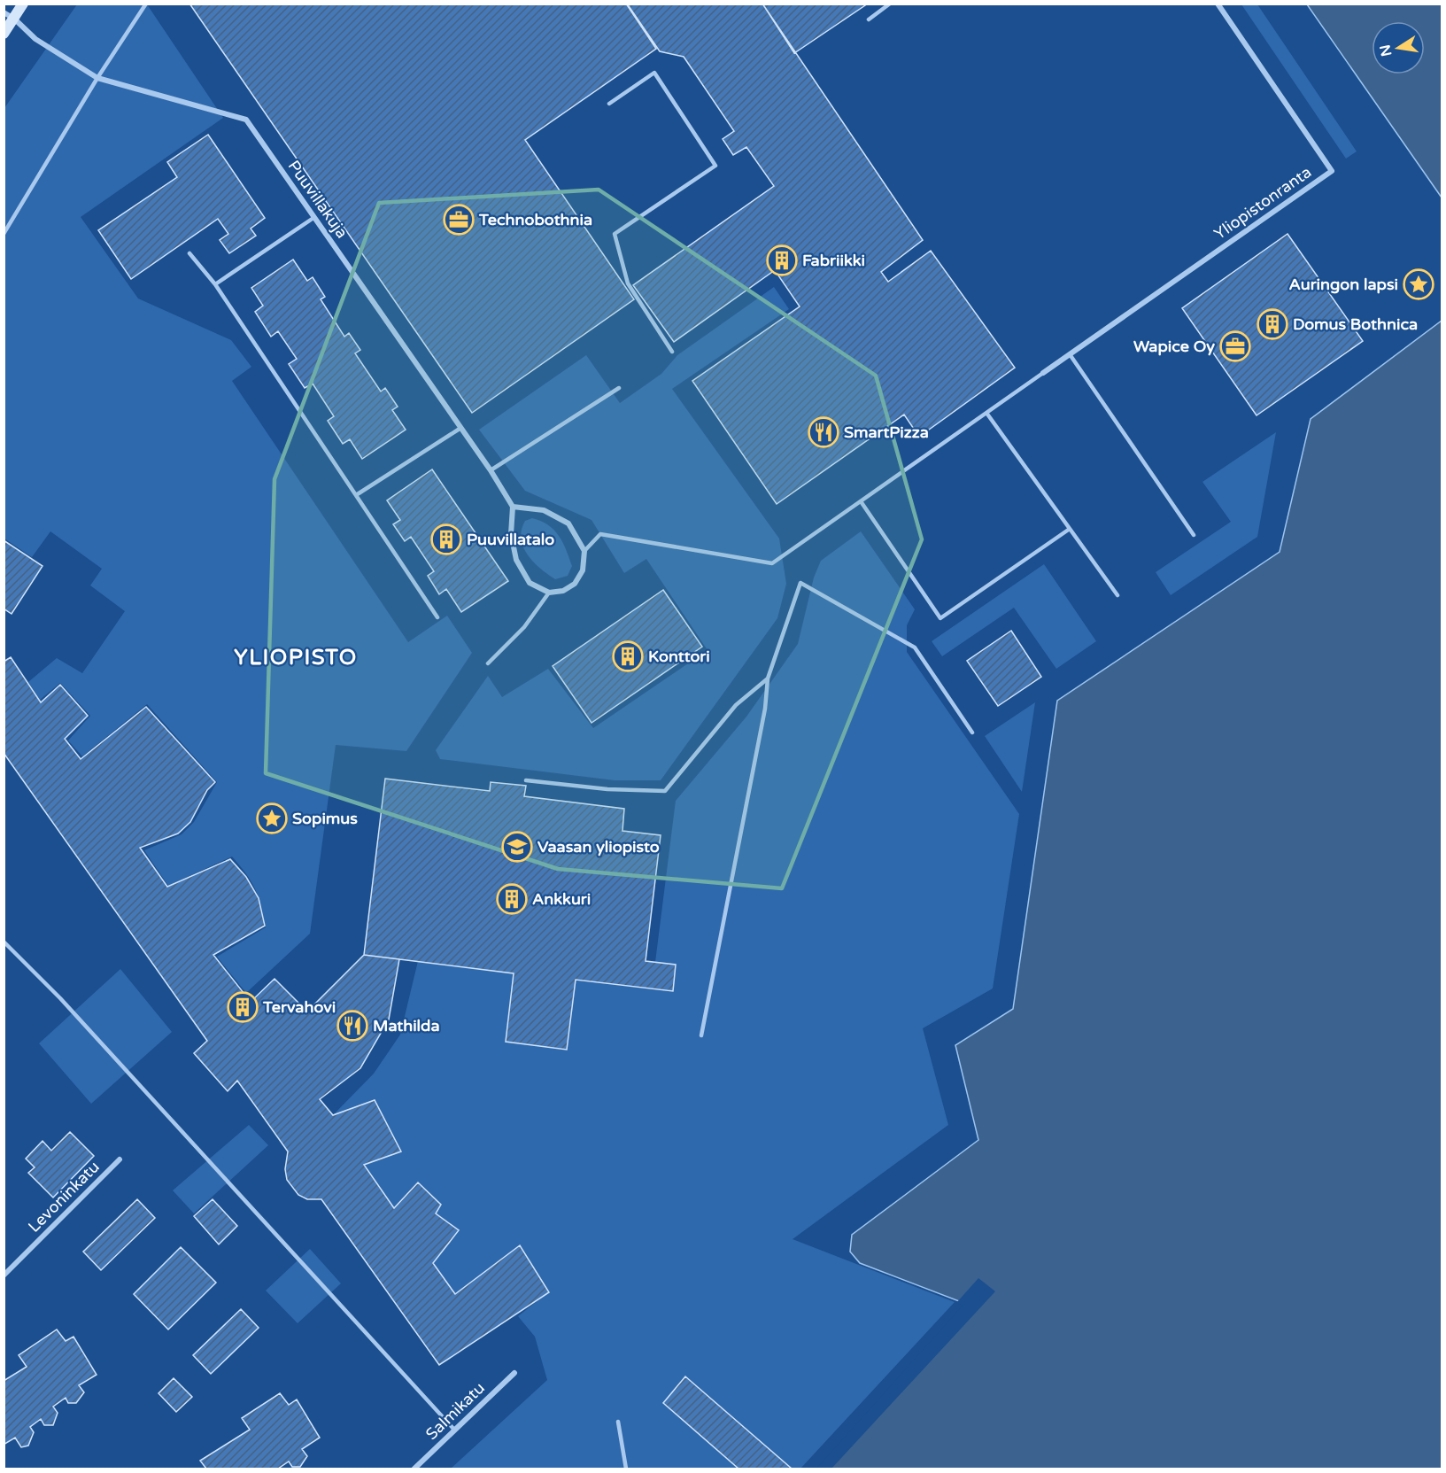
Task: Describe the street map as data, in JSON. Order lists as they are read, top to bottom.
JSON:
{
  "streets": {
    "street": [
      "Puuvillakuja",
      "Yliopistonranta",
      "Levoninkatu",
      "Salmikatu"
    ]
  },
  "districts": ["YLIOPISTO"],
  "places": {
    "office": ["Technobothnia", "Wapice Oy"],
    "building": [
      "Fabriikki",
      "Domus Bothnica",
      "Puuvillatalo",
      "Konttori",
      "Ankkuri",
      "Tervahovi"
    ],
    "place": ["Auringon lapsi", "Sopimus"],
    "restaurant": ["SmartPizza", "Mathilda"],
    "school or university": ["Vaasan yliopisto"]
  },
  "north": "left"
}
